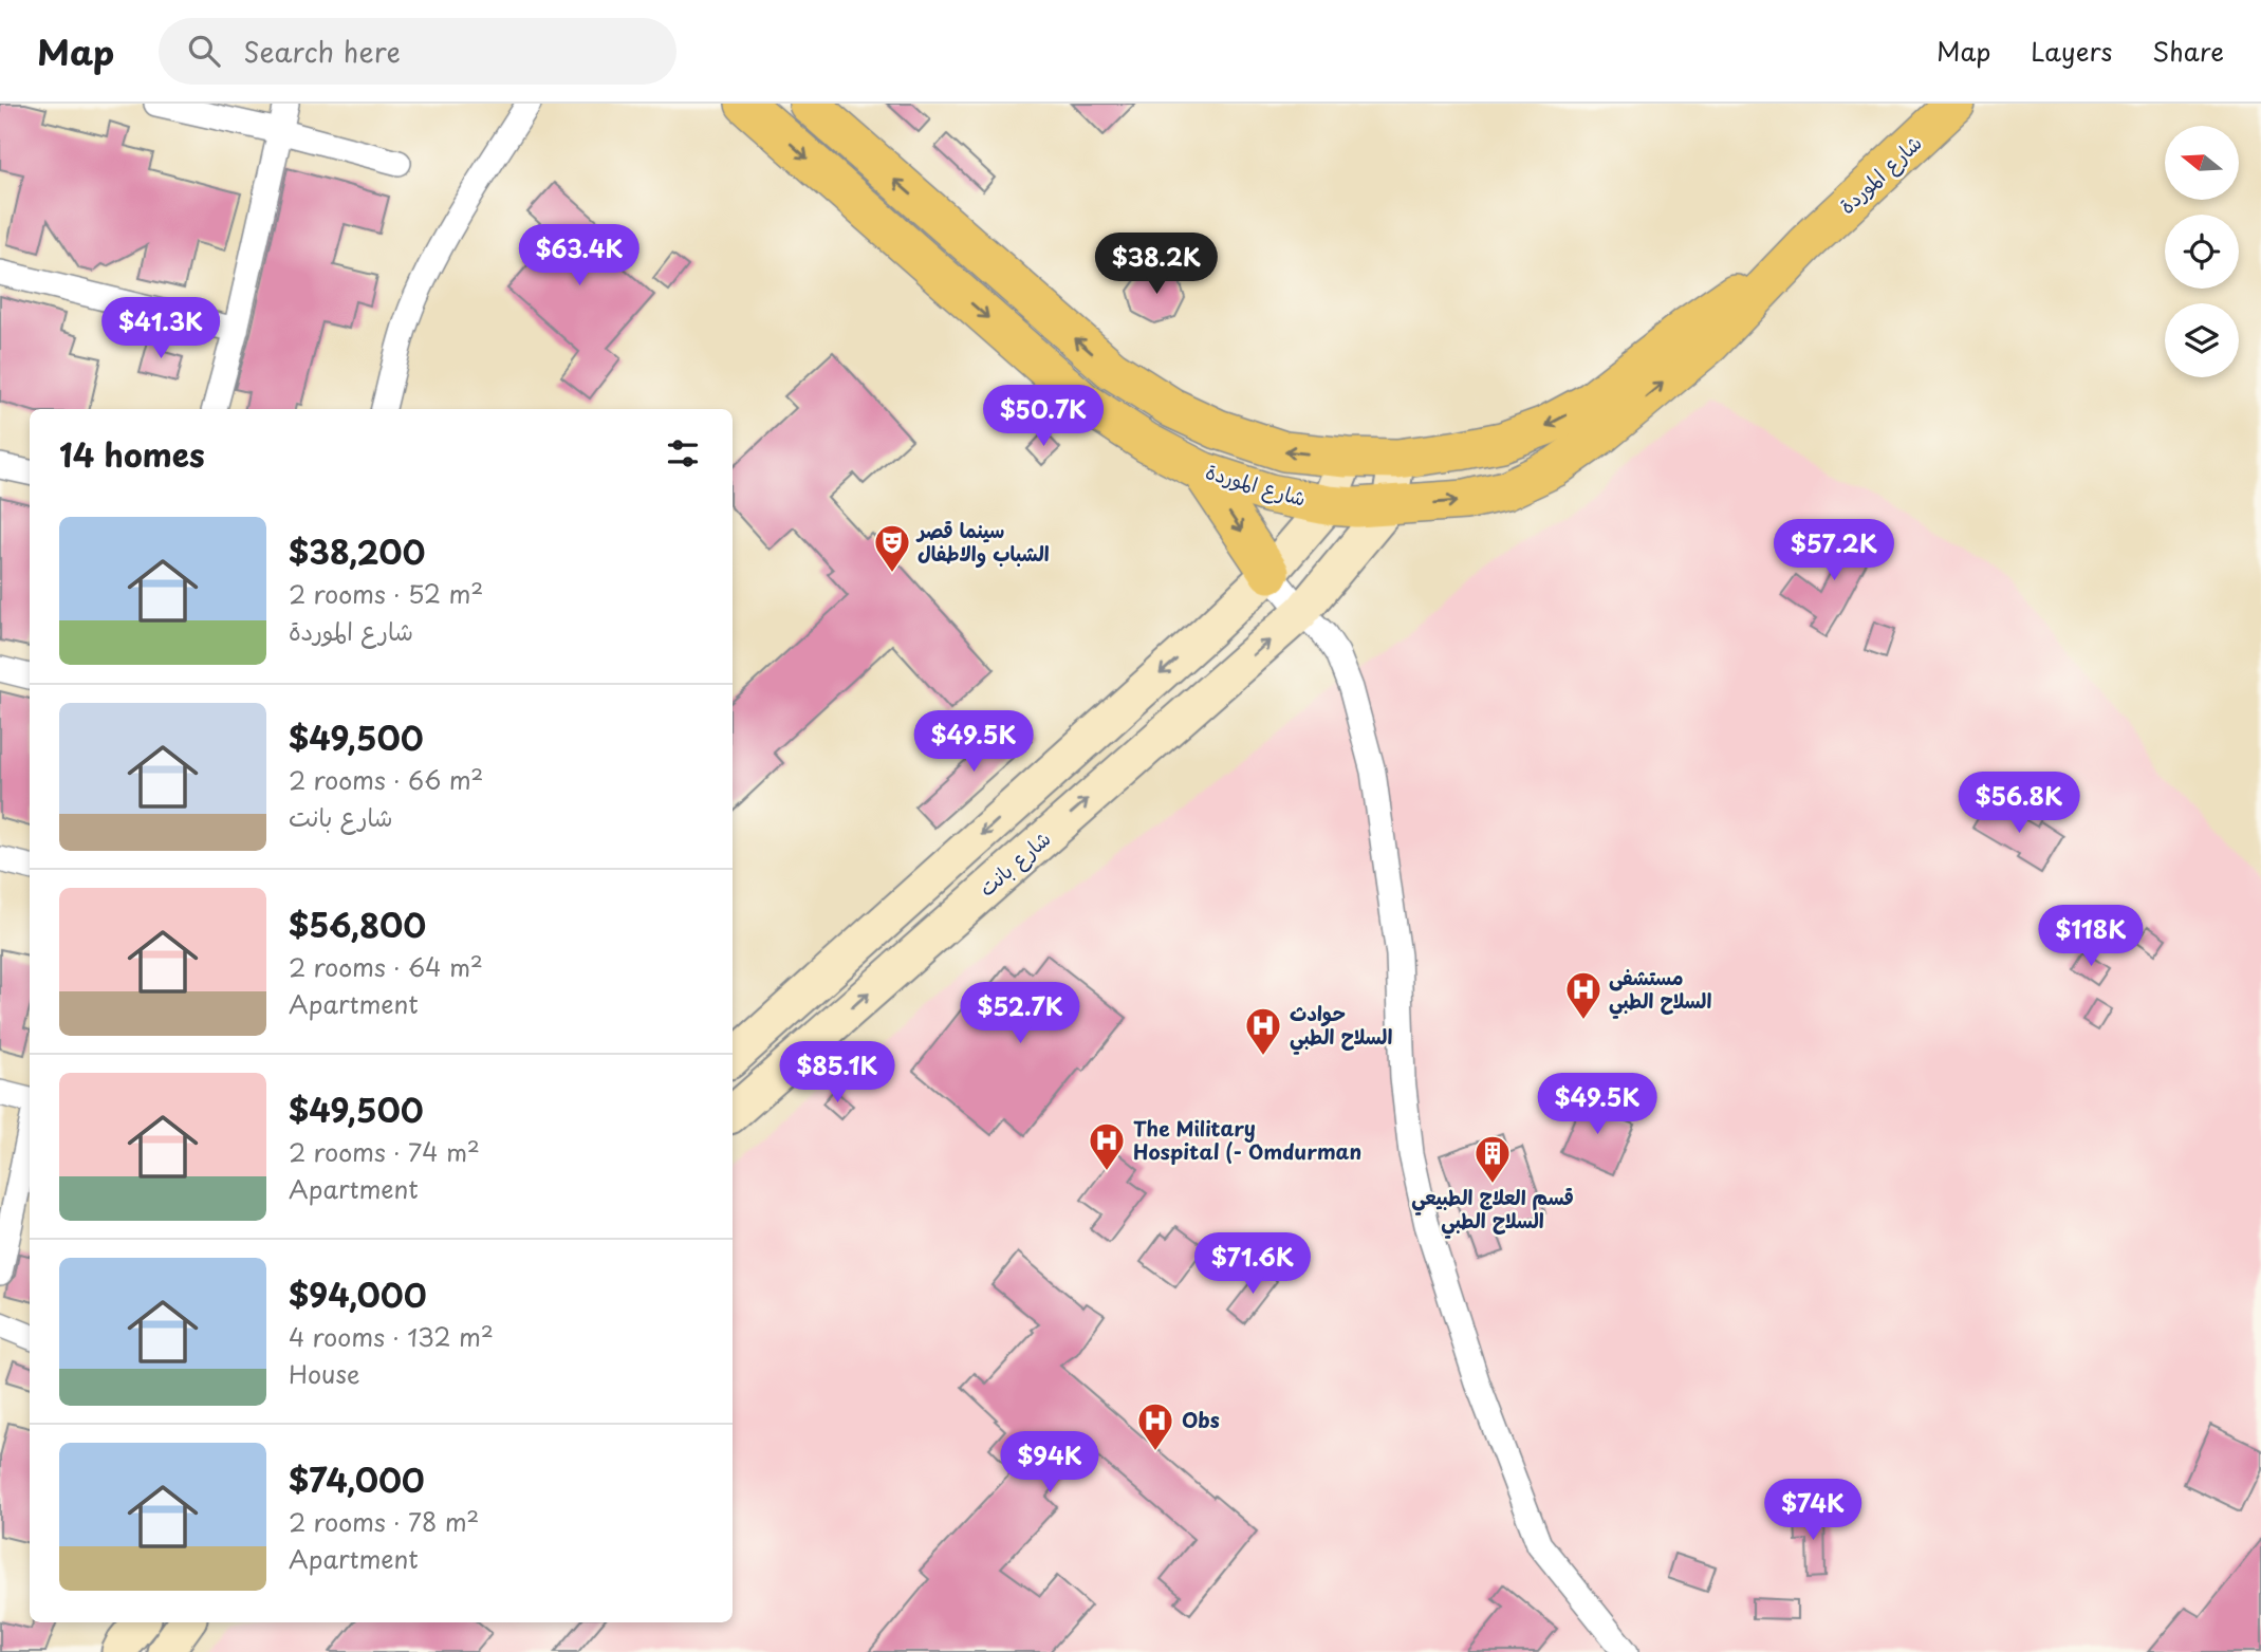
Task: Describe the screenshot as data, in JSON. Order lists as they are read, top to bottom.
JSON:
{
  "streets": {
    "main road": ["شارع الموردة", "شارع بانت"]
  },
  "crossings": [
    ["شارع الموردة", "شارع بانت"]
  ],
  "places": {
    "theatre": ["سينما قصر الشباب والاطفال"],
    "hospital": [
      "مستشفى السلاح الطبي",
      "حوادث السلاح الطبي",
      "The Military Hospital (- Omdurman",
      "Obs"
    ],
    "building": ["قسم العلاج الطبيعي السلاح الطبي"]
  },
  "north": "left",
  "page": {
    "header": "Map",
    "search": "Search here",
    "nav": ["Map", "Layers", "Share"],
    "price": [
      "$63.4K",
      "$38.2K",
      "$41.3K",
      "$50.7K",
      "$57.2K",
      "$49.5K",
      "$56.8K",
      "$118K",
      "$52.7K",
      "$85.1K",
      "$49.5K",
      "$71.6K",
      "$94K",
      "$74K"
    ],
    "heading": "14 homes",
    "list": [
      {
        "name": "$38,200",
        "note": "2 rooms · 52 m² · شارع الموردة"
      },
      {
        "name": "$49,500",
        "note": "2 rooms · 66 m² · شارع بانت"
      },
      {
        "name": "$56,800",
        "note": "2 rooms · 64 m² · Apartment"
      },
      {
        "name": "$49,500",
        "note": "2 rooms · 74 m² · Apartment"
      },
      {
        "name": "$94,000",
        "note": "4 rooms · 132 m² · House"
      },
      {
        "name": "$74,000",
        "note": "2 rooms · 78 m² · Apartment"
      }
    ]
  }
}
